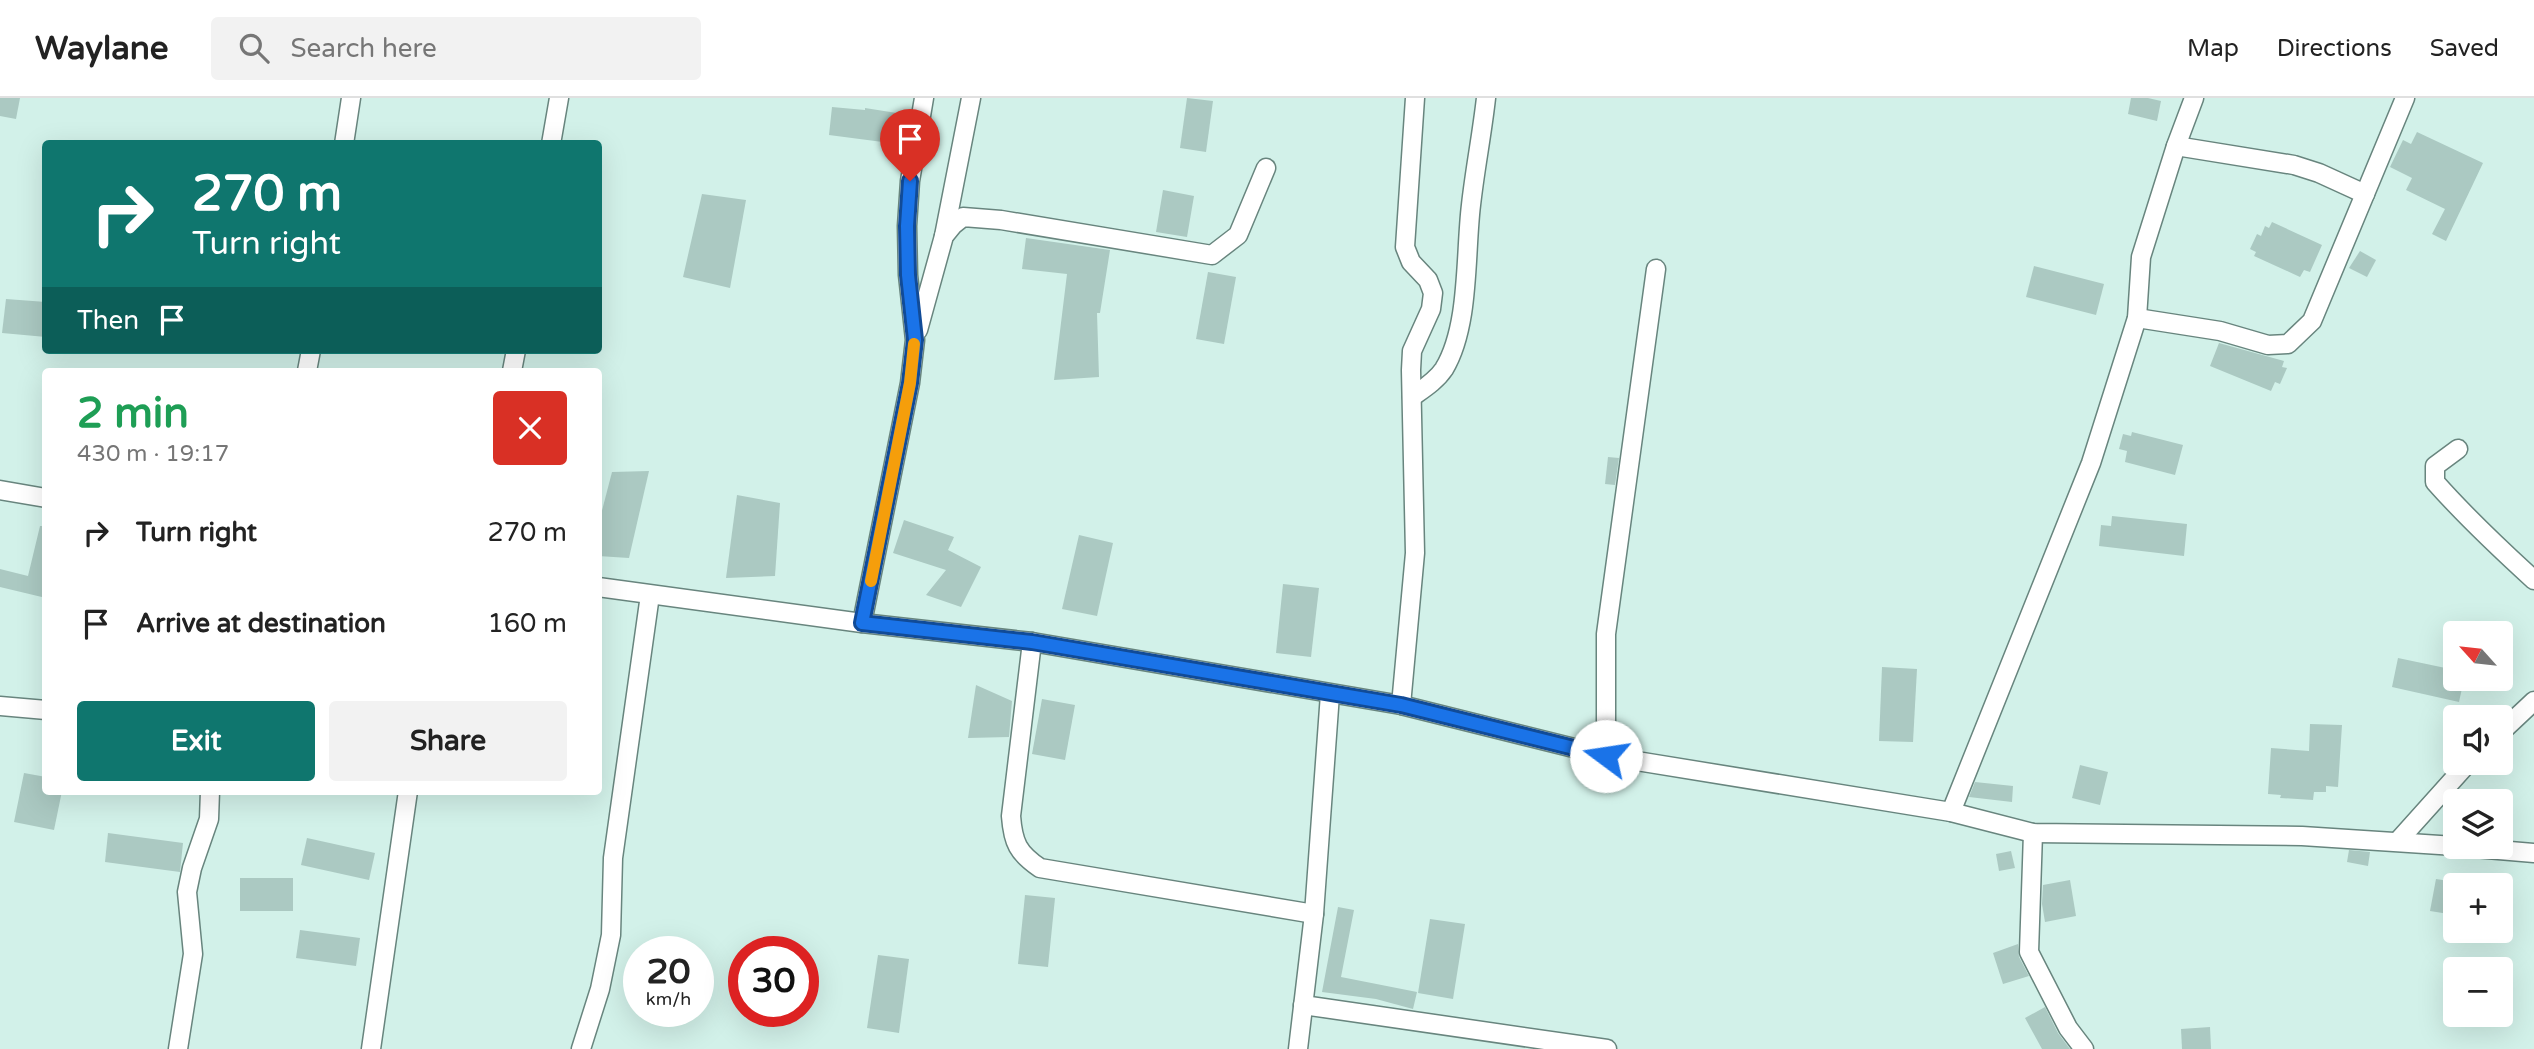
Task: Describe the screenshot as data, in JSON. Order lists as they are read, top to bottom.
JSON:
{
  "north": "top left",
  "page": {
    "header": "Waylane",
    "search": "Search here",
    "nav": ["Map", "Directions", "Saved"],
    "turn": ["270 m", "Turn right"],
    "then": "Then",
    "heading": ["2 min", "430 m · 19:17"],
    "list": [
      {
        "name": "Turn right",
        "value": "270 m"
      },
      {
        "name": "Arrive at destination",
        "value": "160 m"
      }
    ],
    "map_buttons": ["+", "−"],
    "buttons": ["Exit", "Share"],
    "speed": "20 km/h",
    "limit": "30"
  }
}
